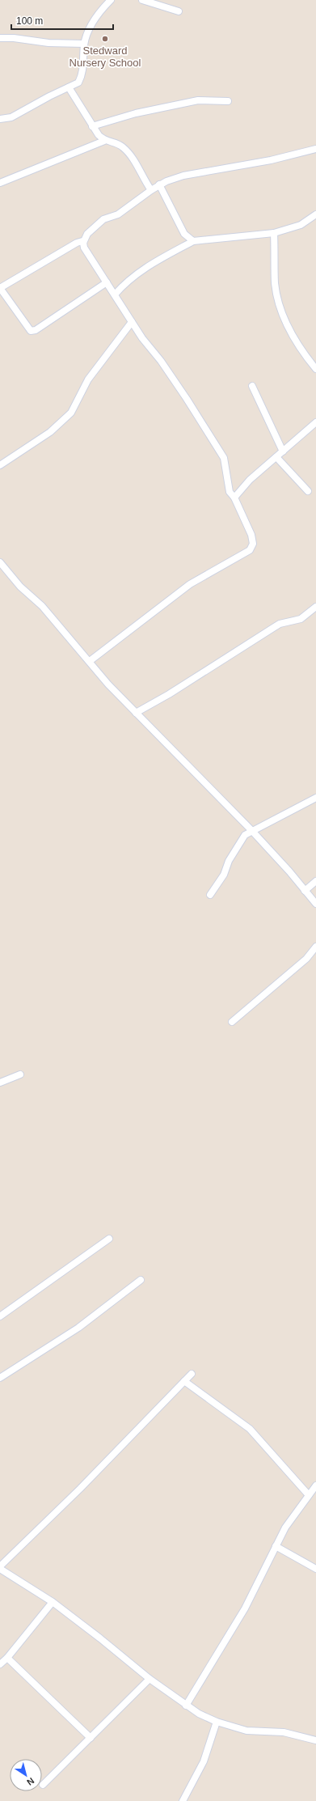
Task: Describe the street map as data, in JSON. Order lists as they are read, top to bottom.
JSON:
{
  "places": ["Stedward Nursery School"],
  "scale_bar": "100 m",
  "north": "bottom right"
}
